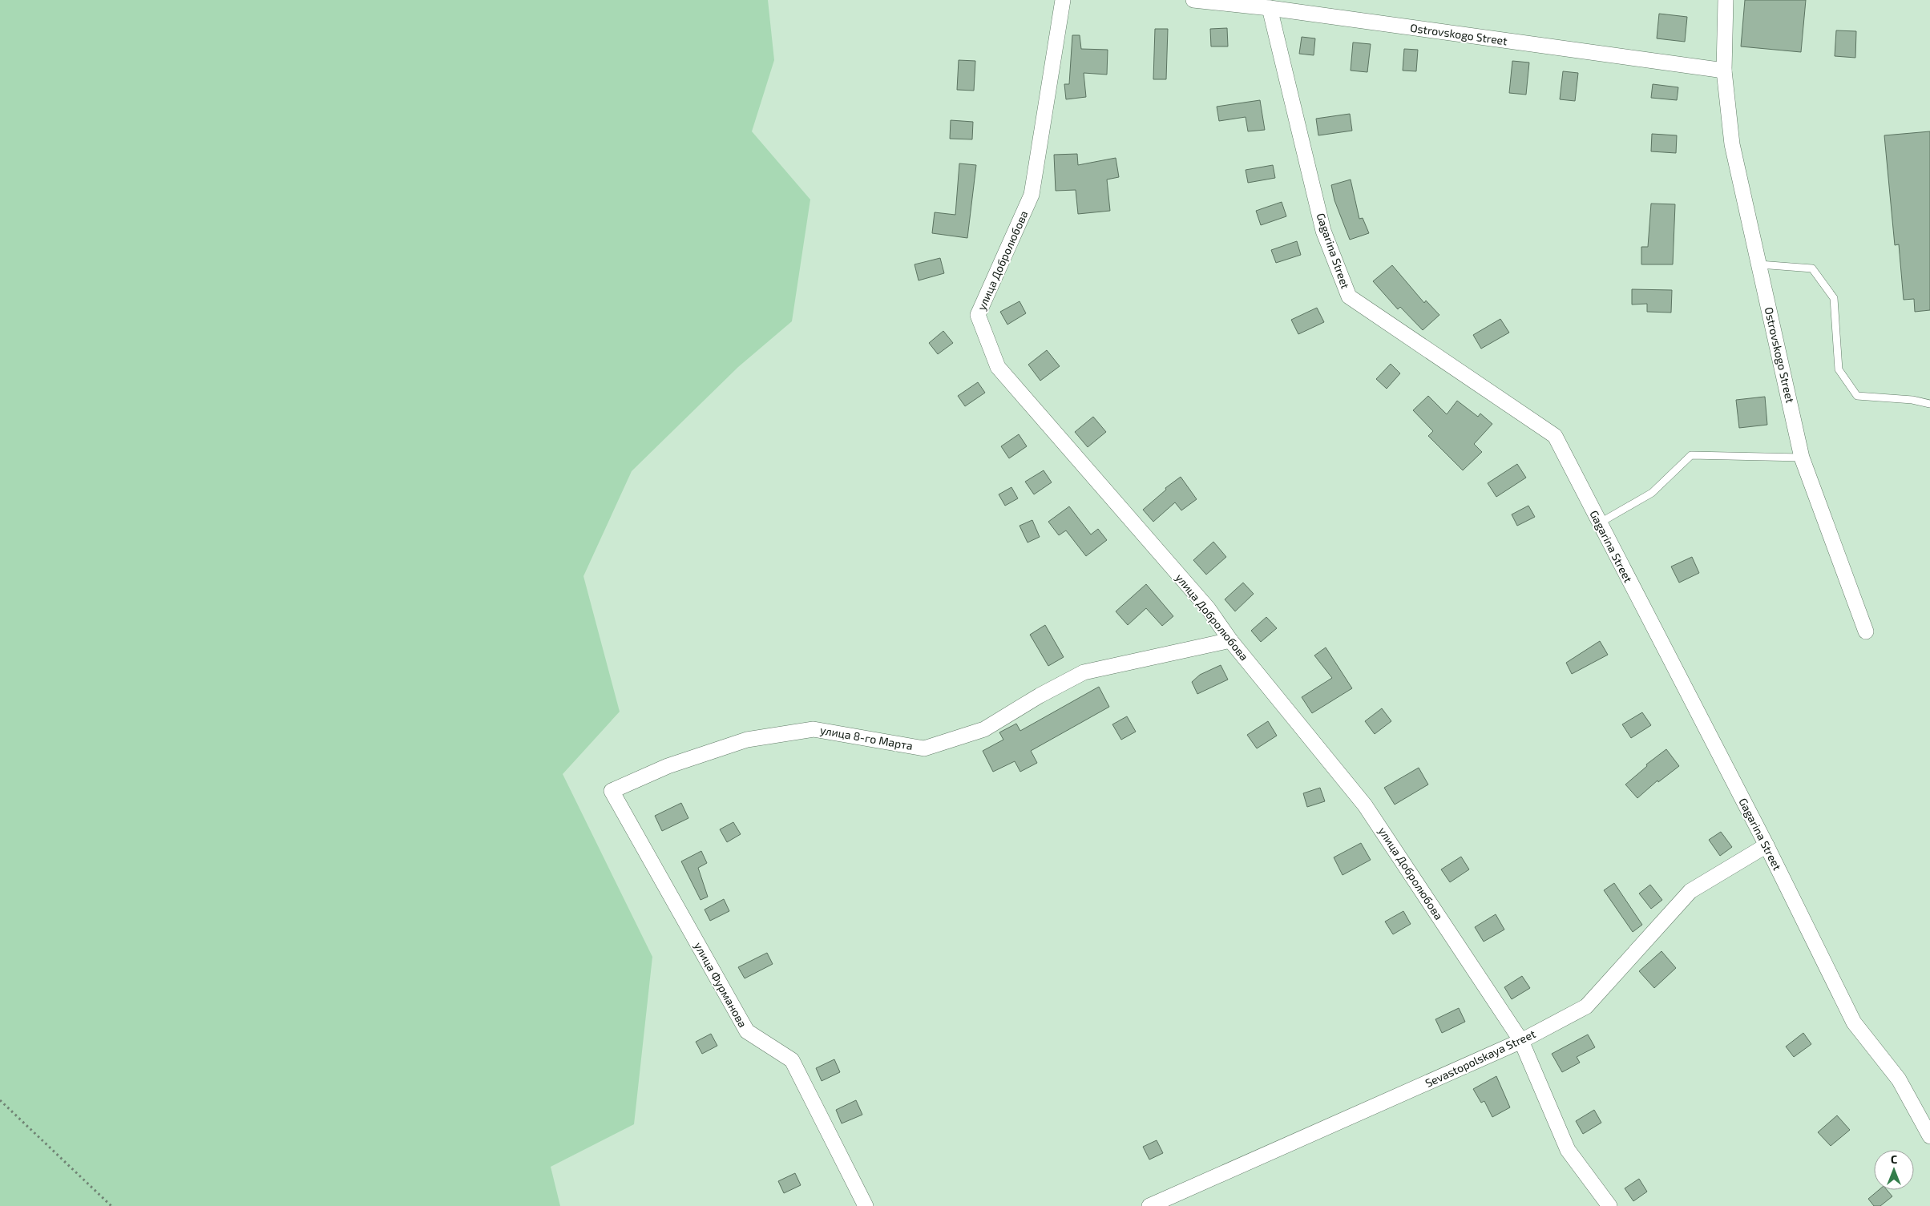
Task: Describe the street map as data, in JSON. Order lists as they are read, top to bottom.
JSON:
{
  "streets": {
    "street": [
      "Ostrovskogo Street",
      "Gagarina Street",
      "улица Добролюбова",
      "улица 8-го Марта",
      "улица Фурманова",
      "Sevastopolskaya Street"
    ]
  },
  "crossings": [
    ["Ostrovskogo Street", "Gagarina Street"],
    ["Gagarina Street", "Sevastopolskaya Street"],
    ["улица Добролюбова", "улица 8-го Марта"],
    ["улица Добролюбова", "Sevastopolskaya Street"],
    ["улица 8-го Марта", "улица Фурманова"]
  ],
  "north": "top"
}
